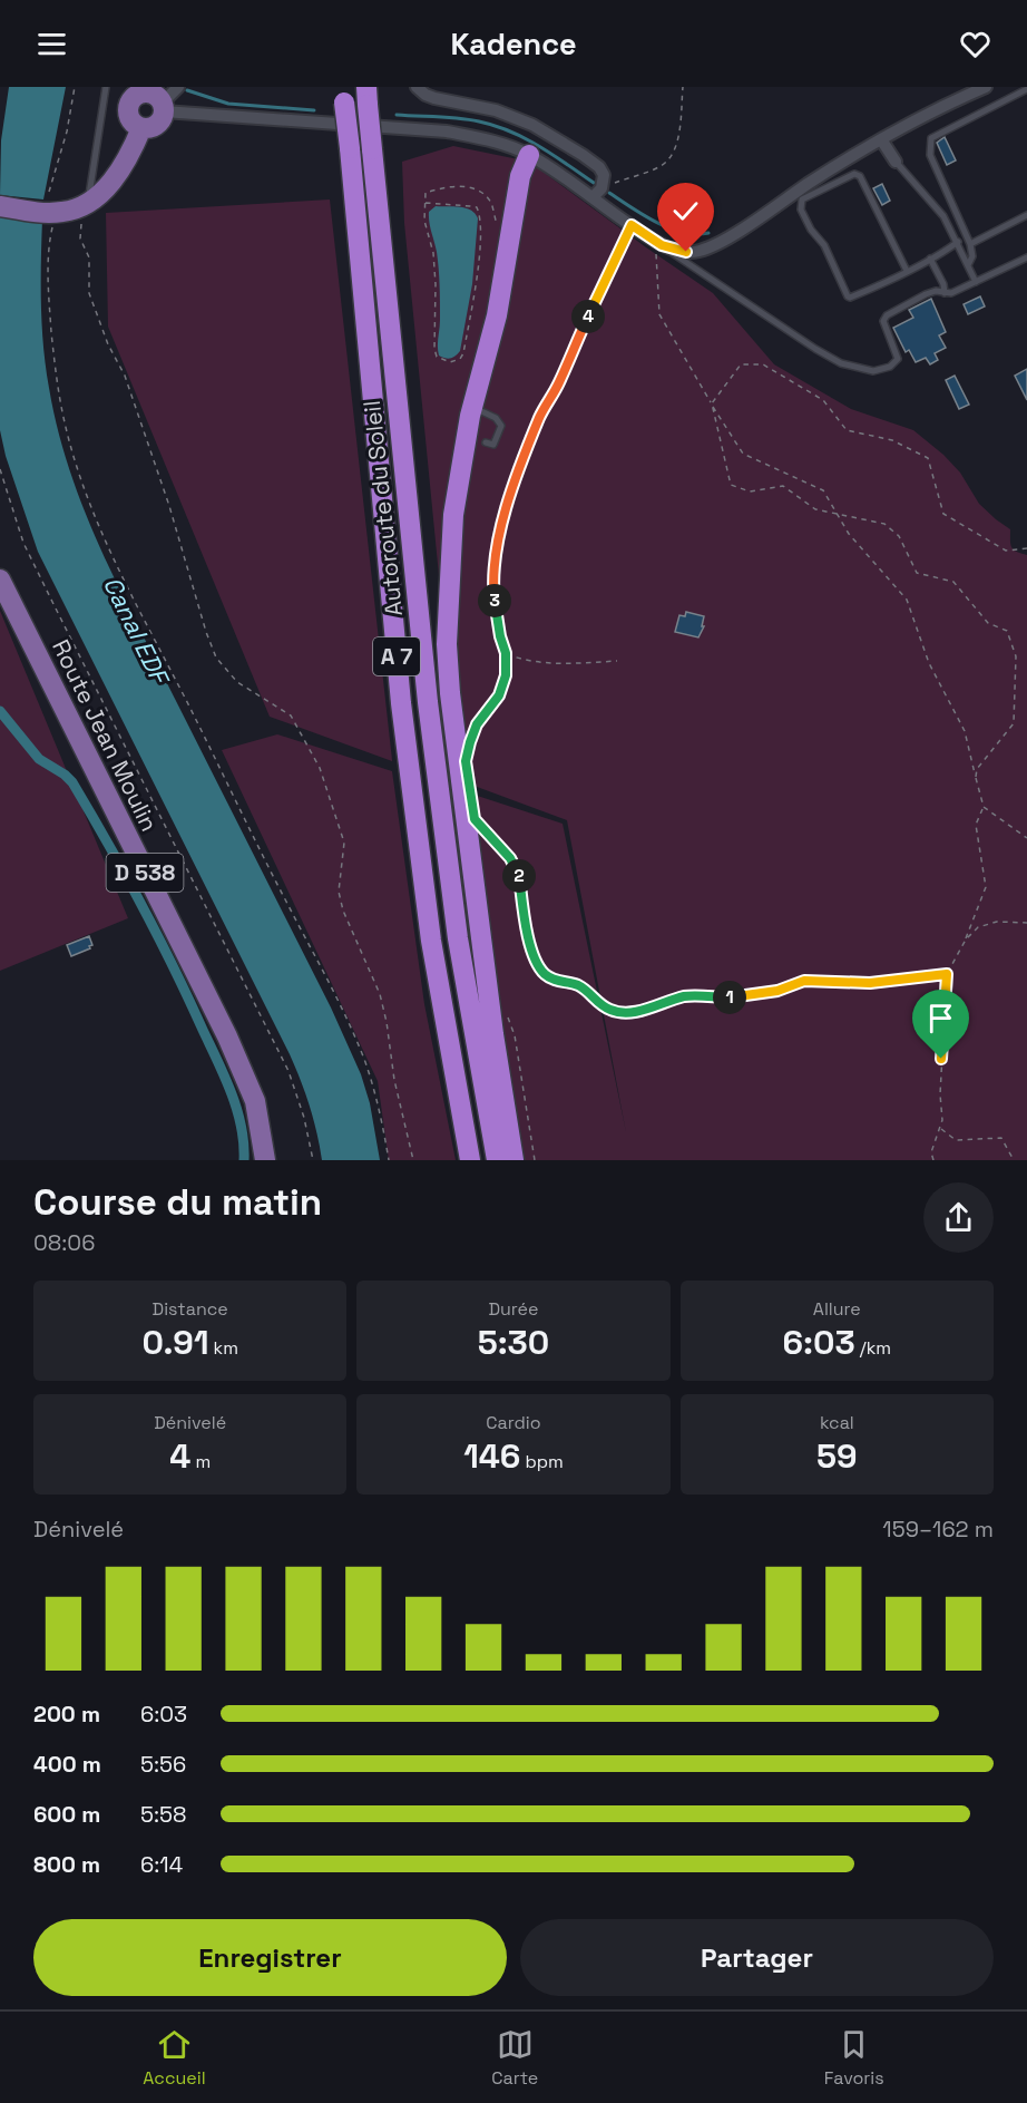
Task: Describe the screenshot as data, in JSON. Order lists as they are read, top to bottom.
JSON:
{
  "streets": {
    "highway": ["Autoroute du Soleil", "A 7"],
    "main road": ["Route Jean Moulin", "D 538"]
  },
  "water": ["Canal EDF"],
  "page": {
    "header": "Kadence",
    "pins": [
      "4",
      "3",
      "2",
      "1"
    ],
    "heading": ["Course du matin", "08:06"],
    "stats": [
      ["Distance", "0.91 km"],
      ["Durée", "5:30"],
      ["Allure", "6:03 /km"],
      ["Dénivelé", "4 m"],
      ["Cardio", "146 bpm"],
      ["kcal", "59"]
    ],
    "chart": ["Dénivelé", "159–162 m"],
    "list": [
      {
        "name": "200 m",
        "note": "6:03"
      },
      {
        "name": "400 m",
        "note": "5:56"
      },
      {
        "name": "600 m",
        "note": "5:58"
      },
      {
        "name": "800 m",
        "note": "6:14"
      }
    ],
    "buttons": ["Enregistrer", "Partager"],
    "tabs": ["Accueil", "Carte", "Favoris"]
  }
}
